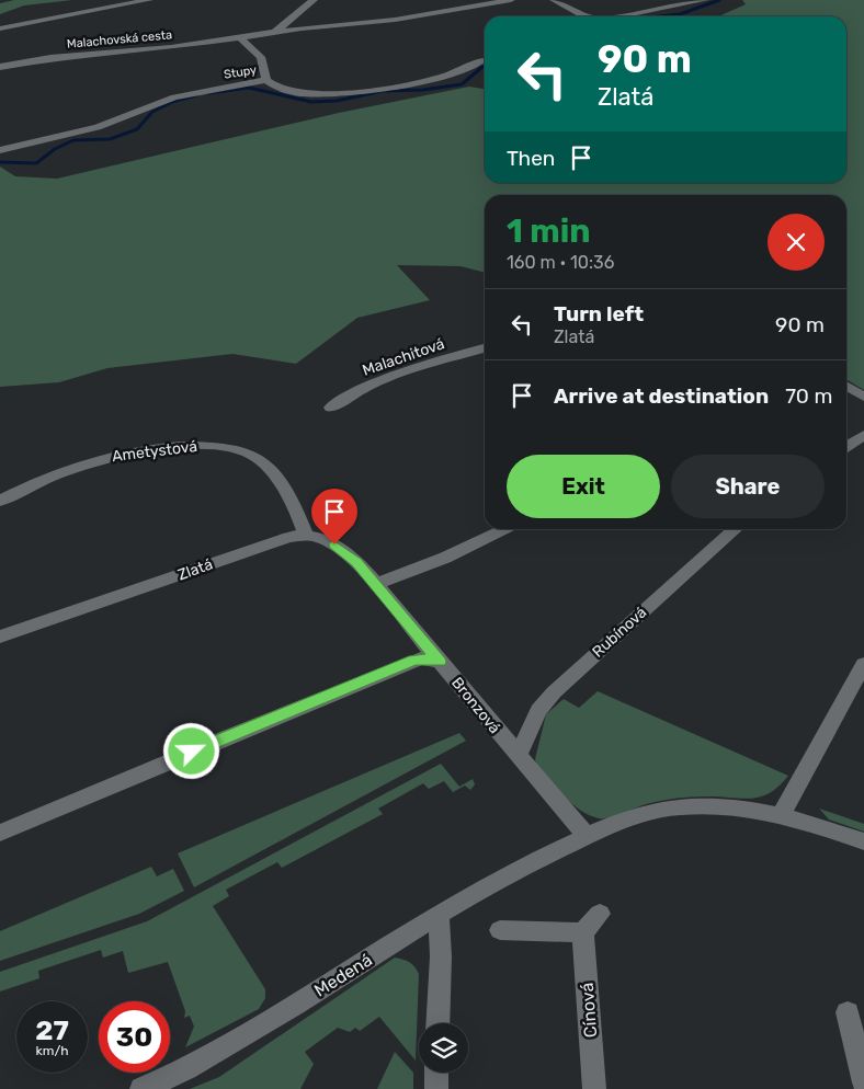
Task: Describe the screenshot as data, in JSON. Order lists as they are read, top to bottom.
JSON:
{
  "streets": {
    "street": [
      "Malachovská cesta",
      "Stupy",
      "Malachitová",
      "Ametystová",
      "Zlatá",
      "Rubínová",
      "Bronzová",
      "Medená",
      "Cínová"
    ]
  },
  "crossings": [
    ["Ametystová", "Zlatá"],
    ["Rubínová", "Bronzová"],
    ["Bronzová", "Medená"]
  ],
  "page": {
    "turn": ["90 m", "Zlatá"],
    "then": "Then",
    "heading": ["1 min", "160 m · 10:36"],
    "list": [
      {
        "name": "Turn left",
        "note": "Zlatá",
        "value": "90 m"
      },
      {
        "name": "Arrive at destination",
        "value": "70 m"
      }
    ],
    "buttons": ["Exit", "Share"],
    "speed": "27 km/h",
    "limit": "30"
  }
}
